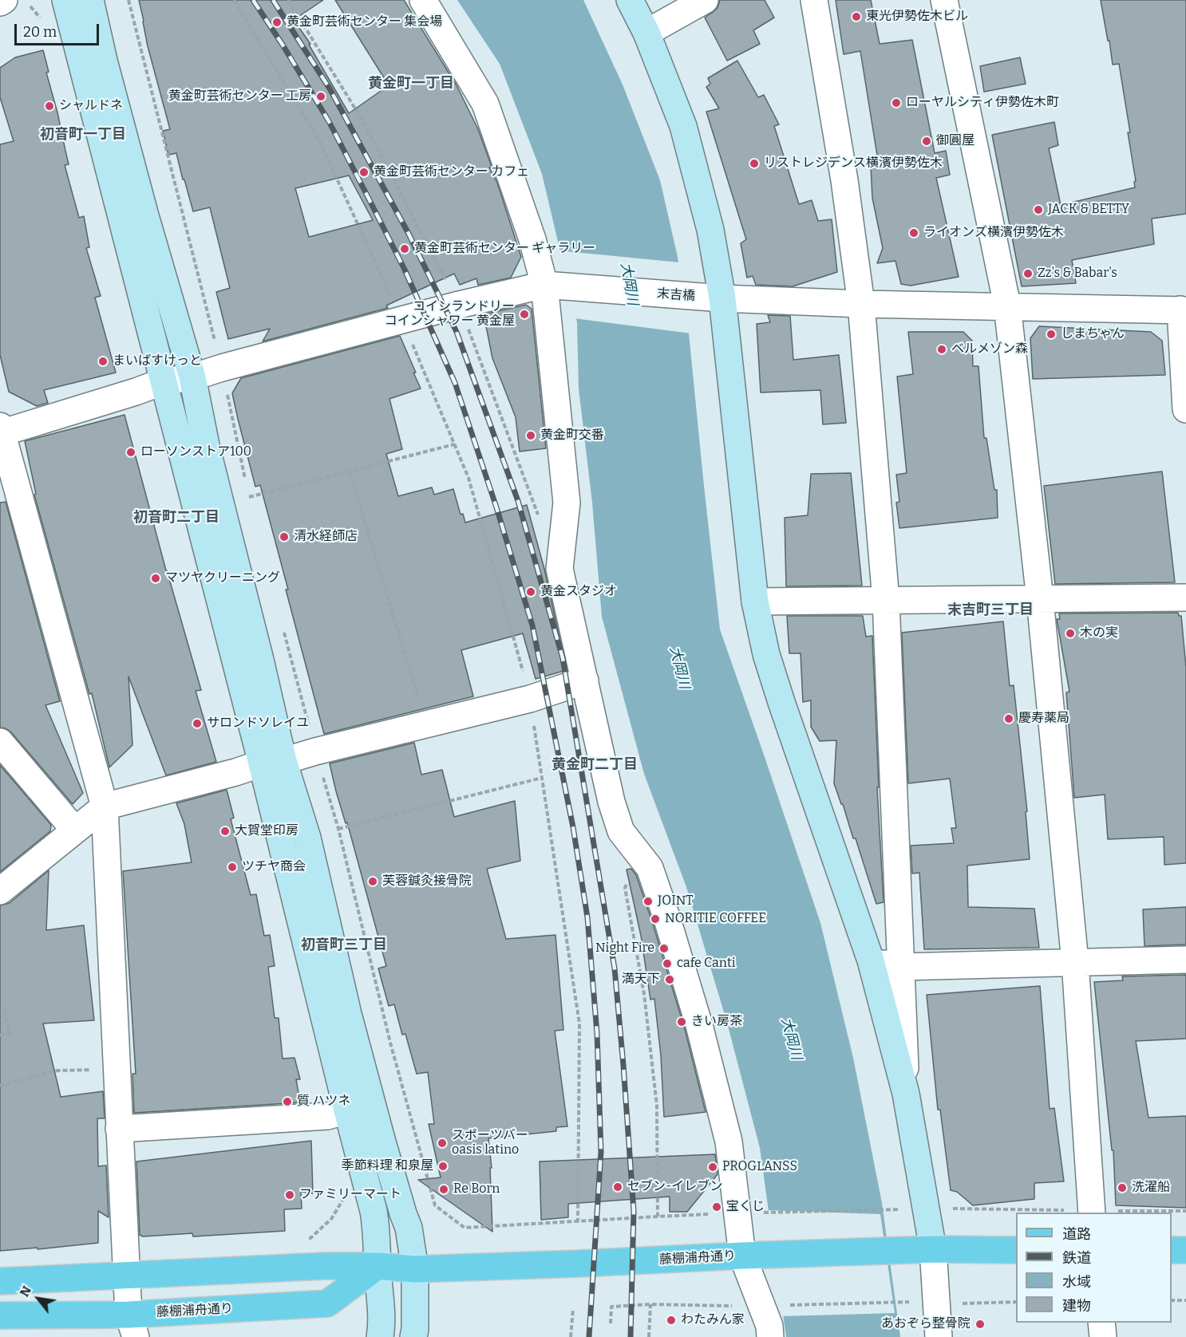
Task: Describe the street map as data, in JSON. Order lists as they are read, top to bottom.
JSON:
{
  "streets": {
    "main road": ["藤棚浦舟通り"],
    "street": ["末吉橋"]
  },
  "districts": [
    "黄金町一丁目",
    "初音町一丁目",
    "初音町二丁目",
    "末吉町三丁目",
    "黄金町二丁目",
    "初音町三丁目"
  ],
  "water": ["大岡川"],
  "places": [
    "東光伊勢佐木ビル",
    "黄金町芸術センター 集会場",
    "黄金町芸術センター 工房",
    "ローヤルシティ伊勢佐木町",
    "シャルドネ",
    "御圓屋",
    "リストレジデンス横濱伊勢佐木",
    "黄金町芸術センター カフェ",
    "JACK & BETTY",
    "ライオンズ横濱伊勢佐木",
    "黄金町芸術センター ギャラリー",
    "Zz's & Babar's",
    "コインランドリー コインシャワー 黄金屋",
    "しまちゃん",
    "ベルメゾン森",
    "まいばすけっと",
    "黄金町交番",
    "ローソンストア100",
    "清水経師店",
    "マツヤクリーニング",
    "黄金スタジオ",
    "木の実",
    "慶寿薬局",
    "サロンドソレイユ",
    "大賀堂印房",
    "ツチヤ商会",
    "芙蓉鍼灸接骨院",
    "JOINT",
    "NORITIE COFFEE",
    "Night Fire",
    "cafe Canti",
    "満天下",
    "きい房茶",
    "質 ハツネ",
    "スポーツバー oasis latino",
    "季節料理 和泉屋",
    "PROGLANSS",
    "セブン-イレブン",
    "洗濯船",
    "Re Born",
    "ファミリーマート",
    "宝くじ",
    "わたみん家",
    "あおぞら整骨院"
  ],
  "legend": [
    "道路",
    "鉄道",
    "水域",
    "建物"
  ],
  "scale_bar": "20 m",
  "north": "top left"
}
